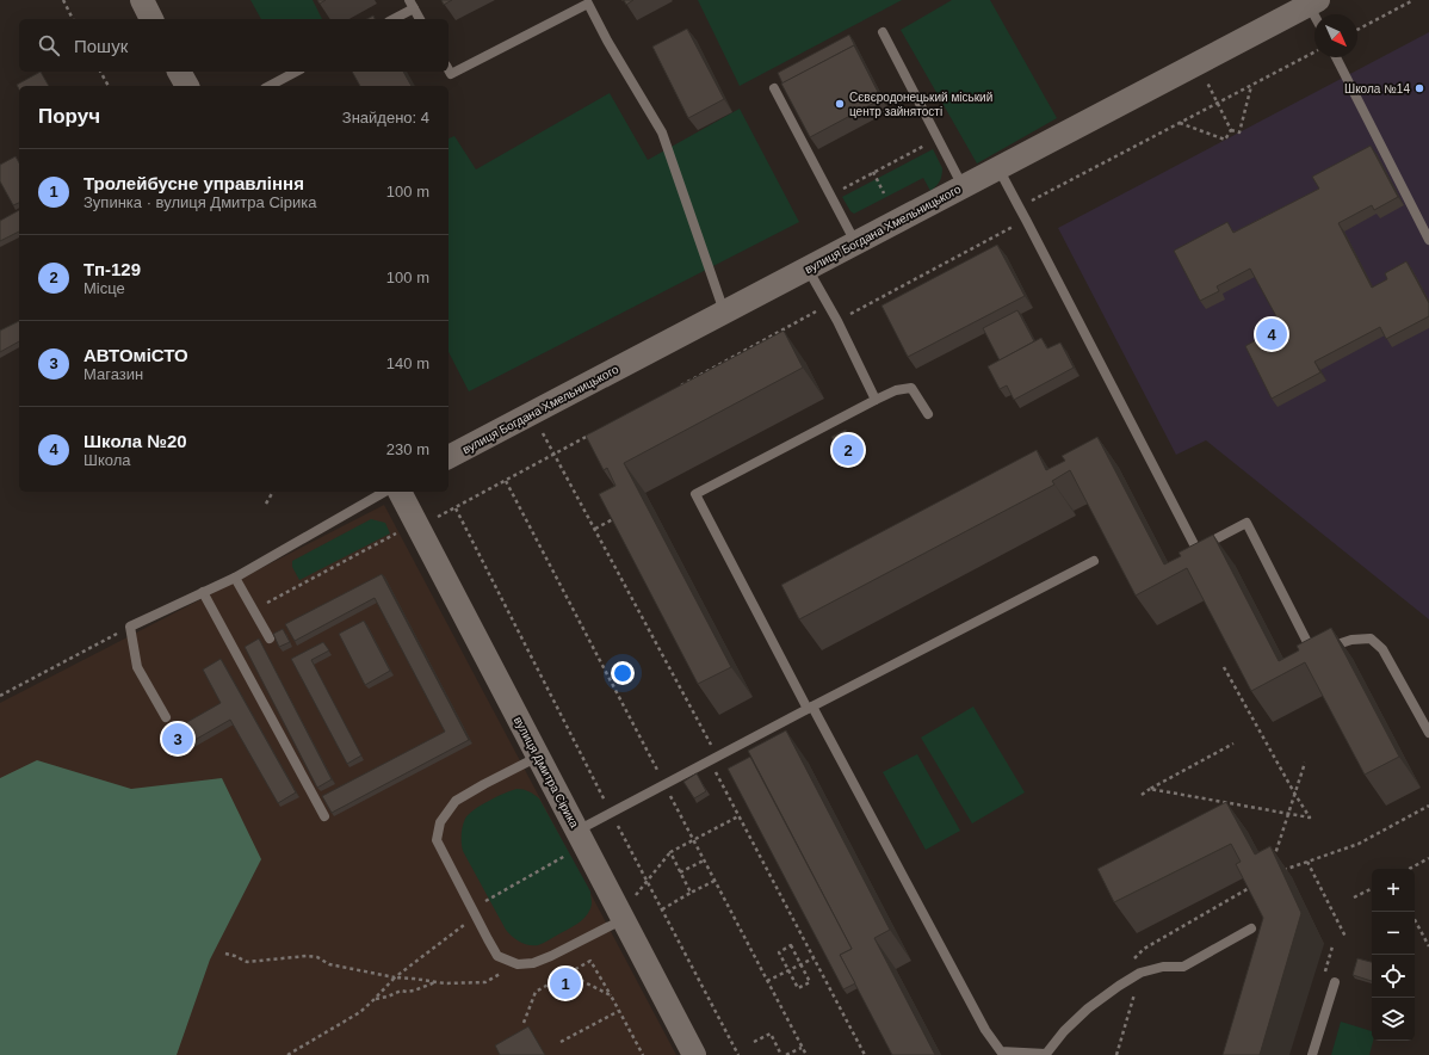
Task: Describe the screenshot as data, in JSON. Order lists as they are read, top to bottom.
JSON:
{
  "streets": {
    "street": ["вулиця Богдана Хмельницького", "вулиця Дмитра Сірика"]
  },
  "places": ["Школа №14", "Сєвєродонецький міський центр зайнятості"],
  "north": "bottom right",
  "page": {
    "search": "Пошук",
    "heading": ["Поруч", "Знайдено: 4"],
    "list": [
      {
        "mark": "1",
        "name": "Тролейбусне управління",
        "note": "Зупинка · вулиця Дмитра Сірика",
        "value": "100 m"
      },
      {
        "mark": "2",
        "name": "Тп-129",
        "note": "Місце",
        "value": "100 m"
      },
      {
        "mark": "3",
        "name": "АВТОміСТО",
        "note": "Магазин",
        "value": "140 m"
      },
      {
        "mark": "4",
        "name": "Школа №20",
        "note": "Школа",
        "value": "230 m"
      }
    ],
    "pins": [
      "4",
      "2",
      "3",
      "1"
    ],
    "map_buttons": ["+", "−"]
  }
}
